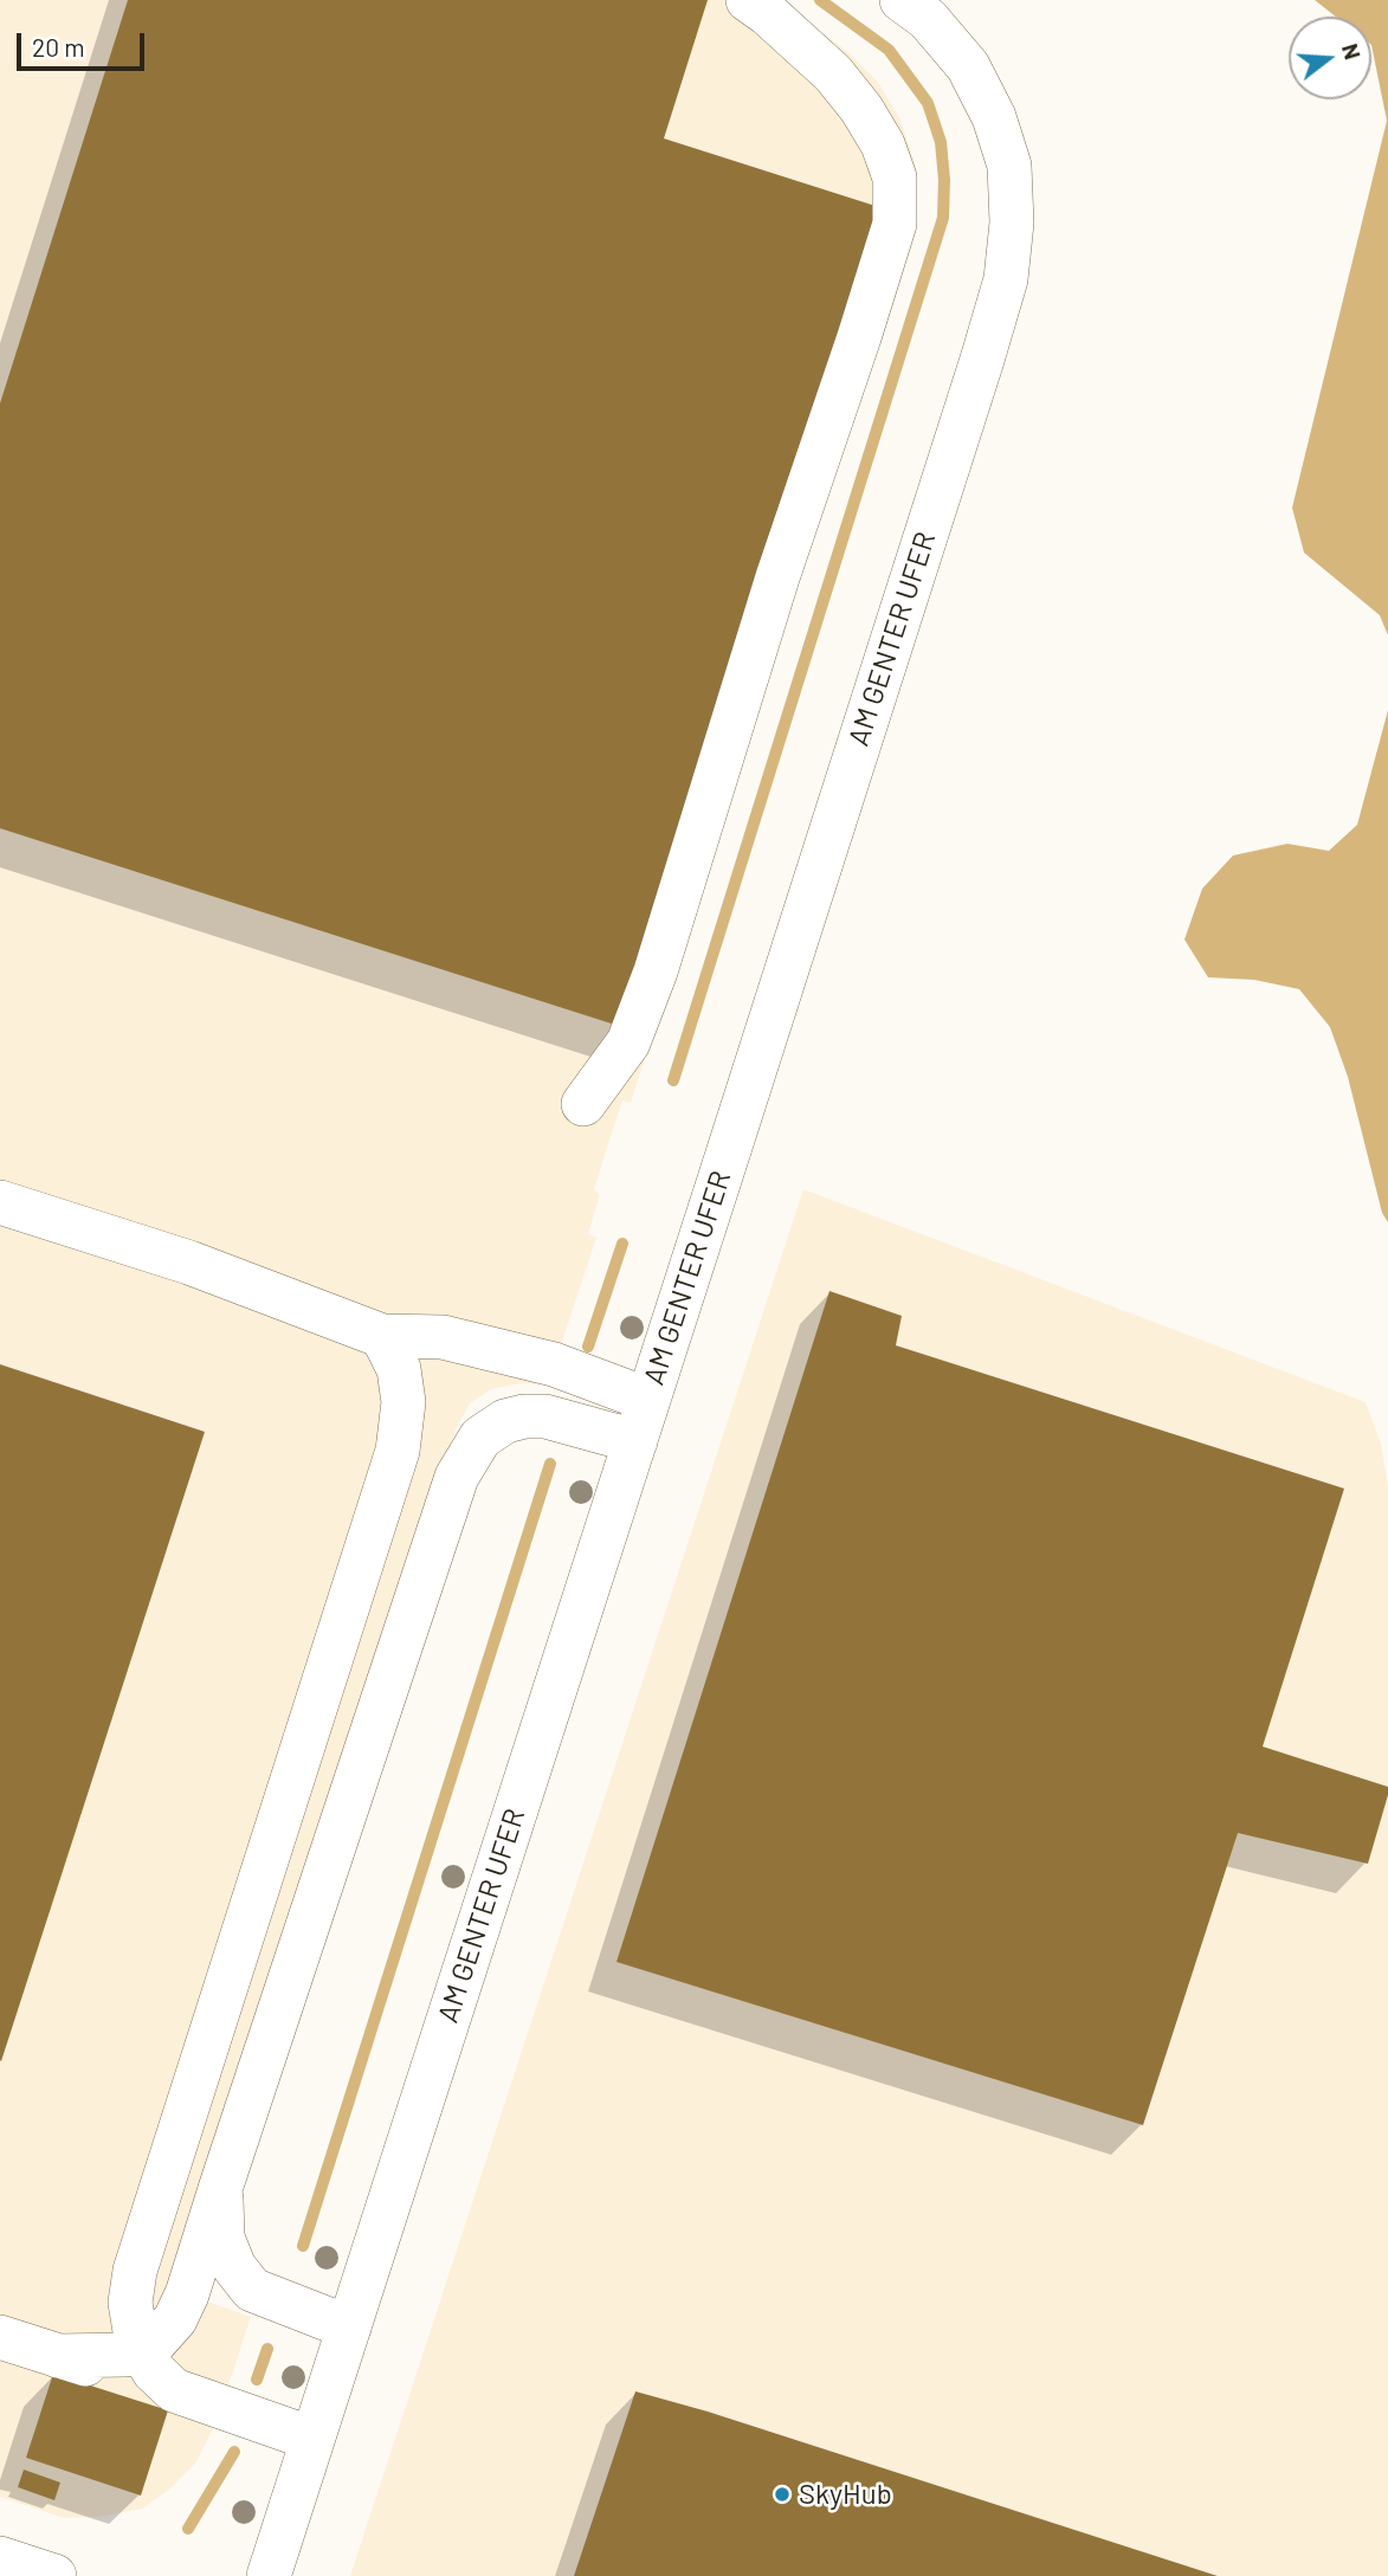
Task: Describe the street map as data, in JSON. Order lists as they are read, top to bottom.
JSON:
{
  "streets": {
    "street": ["AM GENTER UFER"]
  },
  "places": ["SkyHub"],
  "scale_bar": "20 m",
  "north": "right"
}
